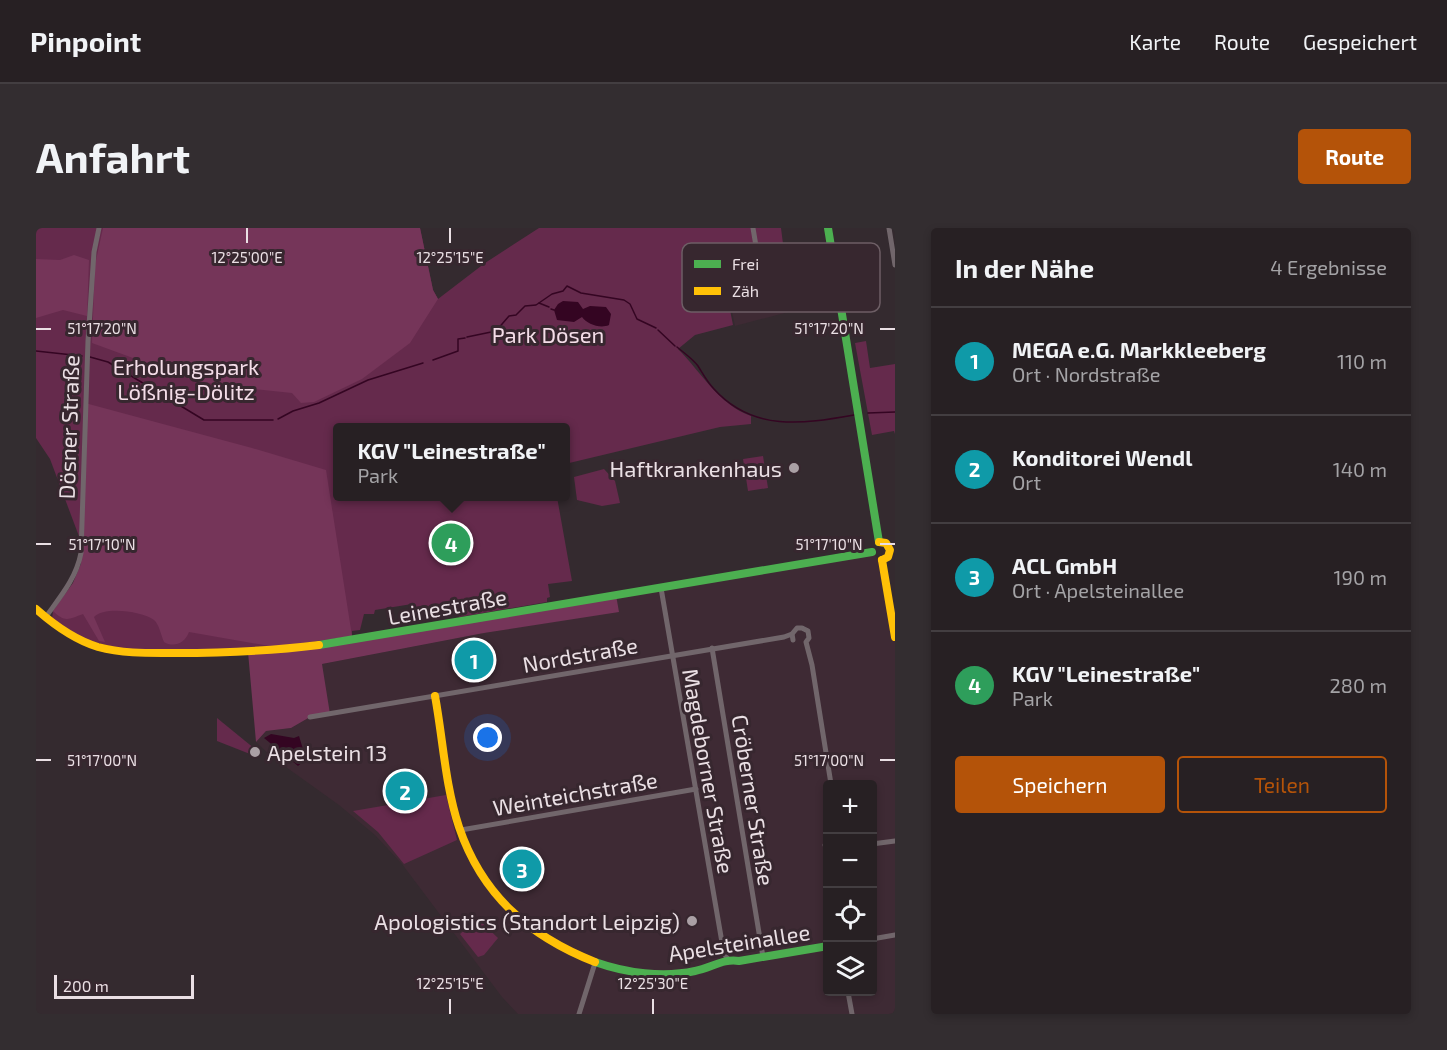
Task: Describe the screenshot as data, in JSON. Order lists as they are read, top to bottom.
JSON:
{
  "streets": {
    "main road": ["Leinestraße", "Apelsteinallee"],
    "street": [
      "Dösner Straße",
      "Nordstraße",
      "Magdeborner Straße",
      "Weinteichstraße",
      "Cröberner Straße"
    ]
  },
  "crossings": [
    ["Dösner Straße", "Leinestraße"],
    ["Leinestraße", "Magdeborner Straße"],
    ["Nordstraße", "Magdeborner Straße"],
    ["Nordstraße", "Cröberner Straße"],
    ["Nordstraße", "Apelsteinallee"],
    ["Magdeborner Straße", "Weinteichstraße"],
    ["Magdeborner Straße", "Apelsteinallee"],
    ["Weinteichstraße", "Apelsteinallee"],
    ["Cröberner Straße", "Apelsteinallee"]
  ],
  "parks": ["Park Dösen", "Erholungspark Lößnig-Dölitz"],
  "places": ["Haftkrankenhaus", "Apelstein 13", "Apologistics (Standort Leipzig)"],
  "legend": ["Frei", "Zäh"],
  "scale_bar": "200 m",
  "page": {
    "header": "Pinpoint",
    "nav": ["Karte", "Route", "Gespeichert"],
    "buttons": [
      "Route",
      ["Speichern", "Teilen"]
    ],
    "title": "Anfahrt",
    "heading": ["In der Nähe", "4 Ergebnisse"],
    "list": [
      {
        "mark": "1",
        "name": "MEGA e.G. Markkleeberg",
        "note": "Ort · Nordstraße",
        "value": "110 m"
      },
      {
        "mark": "2",
        "name": "Konditorei Wendl",
        "note": "Ort",
        "value": "140 m"
      },
      {
        "mark": "3",
        "name": "ACL GmbH",
        "note": "Ort · Apelsteinallee",
        "value": "190 m"
      },
      {
        "mark": "4",
        "name": "KGV \"Leinestraße\"",
        "note": "Park",
        "value": "280 m"
      }
    ],
    "popup": ["KGV \"Leinestraße\"", "Park"],
    "pins": [
      "4",
      "1",
      "2",
      "3"
    ],
    "map_buttons": ["+", "−"],
    "scale": "200 m"
  },
  "coordinates": [
    "12°25'00\"E",
    "12°25'15\"E",
    "51°17'20\"N",
    "51°17'10\"N",
    "51°17'00\"N",
    "12°25'30\"E"
  ]
}
